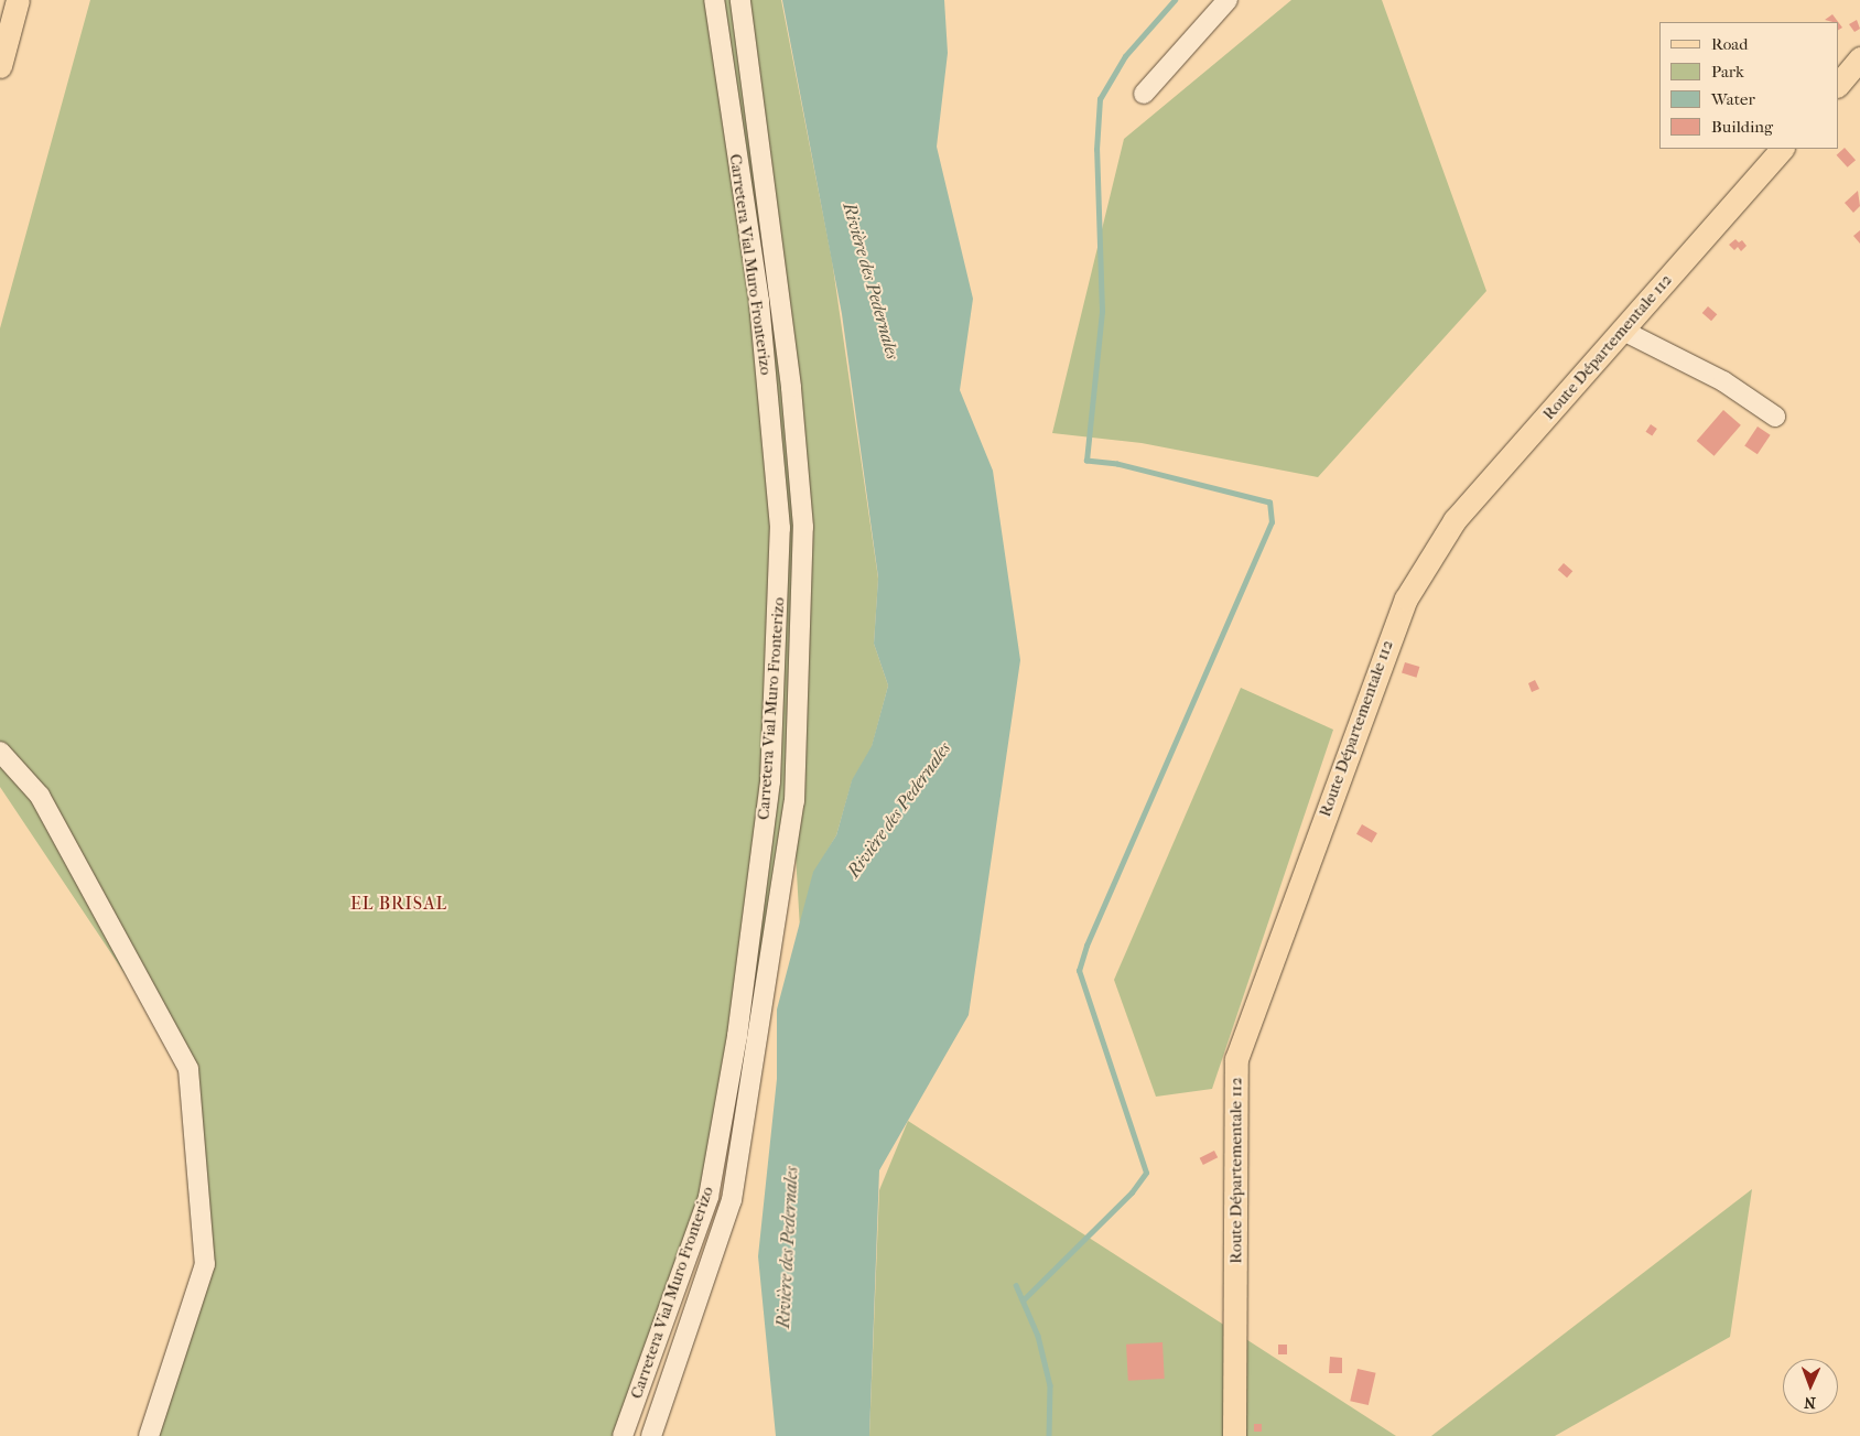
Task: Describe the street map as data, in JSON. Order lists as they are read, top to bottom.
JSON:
{
  "streets": {
    "main road": ["Route Départementale 112"],
    "street": ["Carretera Vial Muro Fronterizo"]
  },
  "districts": ["EL BRISAL"],
  "water": ["Rivière des Pedernales"],
  "legend": [
    "Road",
    "Park",
    "Water",
    "Building"
  ],
  "north": "bottom"
}
